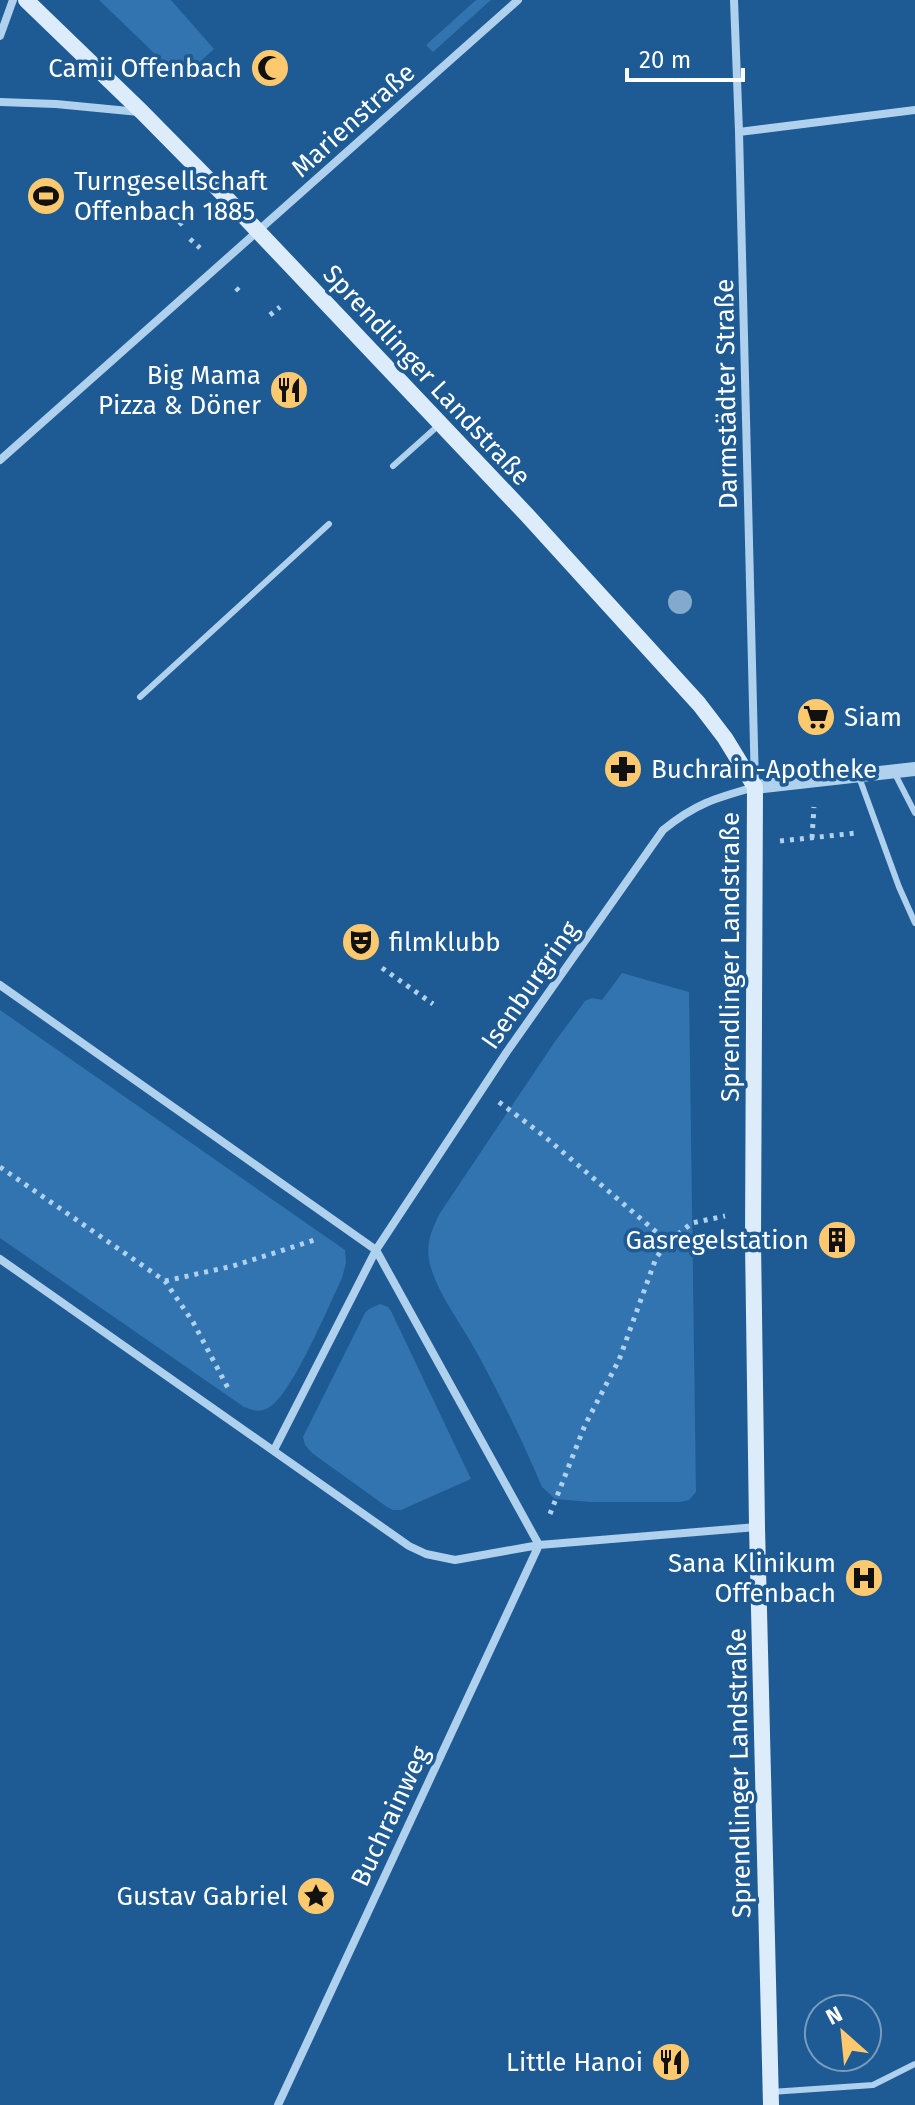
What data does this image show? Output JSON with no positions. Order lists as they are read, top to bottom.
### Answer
{
  "streets": {
    "main road": ["Sprendlinger Landstraße"],
    "street": [
      "Marienstraße",
      "Darmstädter Straße",
      "Isenburgring",
      "Buchrainweg"
    ]
  },
  "crossings": [
    ["Marienstraße", "Sprendlinger Landstraße"],
    ["Sprendlinger Landstraße", "Darmstädter Straße"],
    ["Sprendlinger Landstraße", "Isenburgring"],
    ["Darmstädter Straße", "Isenburgring"]
  ],
  "places": {
    "mosque": ["Camii Offenbach"],
    "sports": ["Turngesellschaft Offenbach 1885"],
    "restaurant": ["Big Mama Pizza & Döner", "Little Hanoi"],
    "supermarket": ["Siam"],
    "pharmacy": ["Buchrain-Apotheke"],
    "theatre": ["filmklubb"],
    "building": ["Gasregelstation"],
    "hospital": ["Sana Klinikum Offenbach"],
    "place": ["Gustav Gabriel"]
  },
  "scale_bar": "20 m",
  "north": "top left"
}
